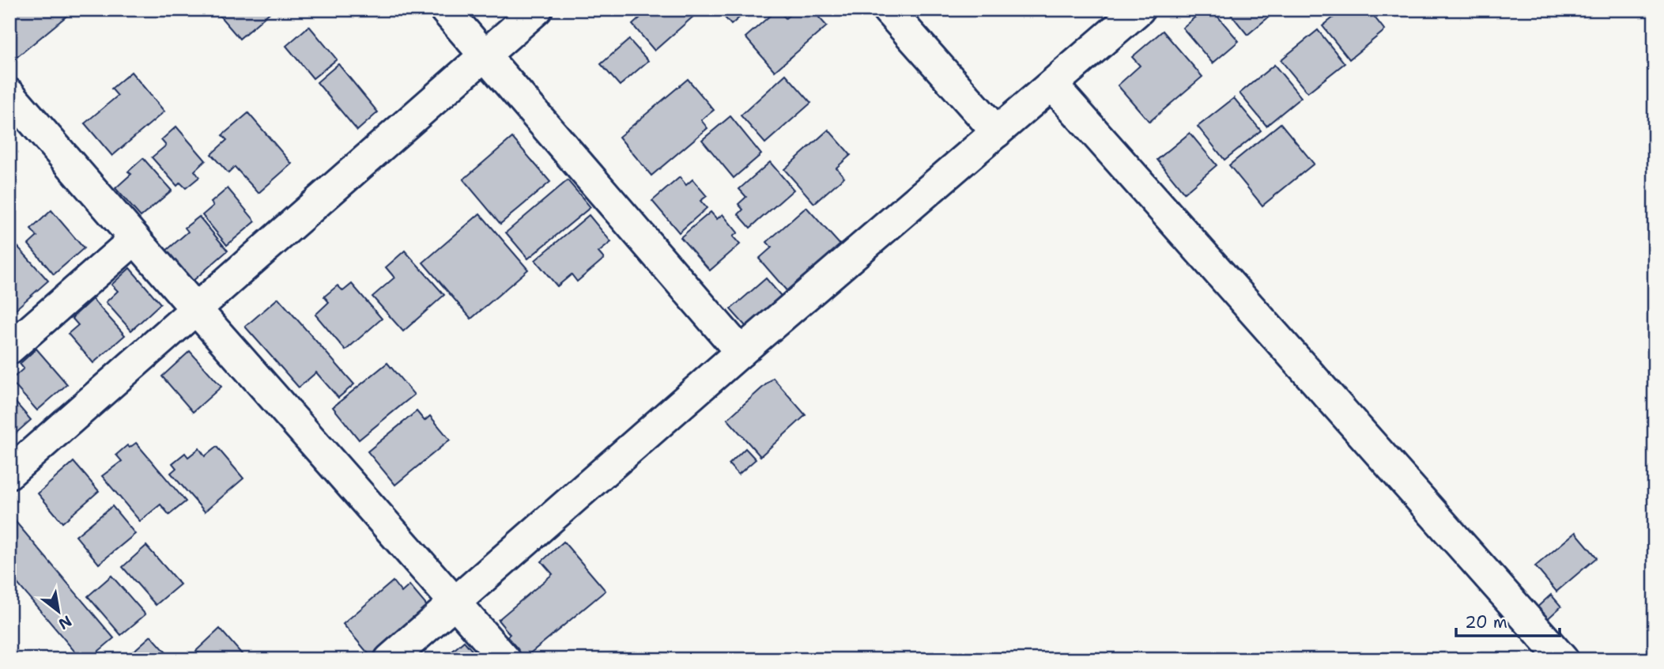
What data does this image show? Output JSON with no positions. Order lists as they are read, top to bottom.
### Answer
{
  "scale_bar": "20 m",
  "north": "bottom right"
}
